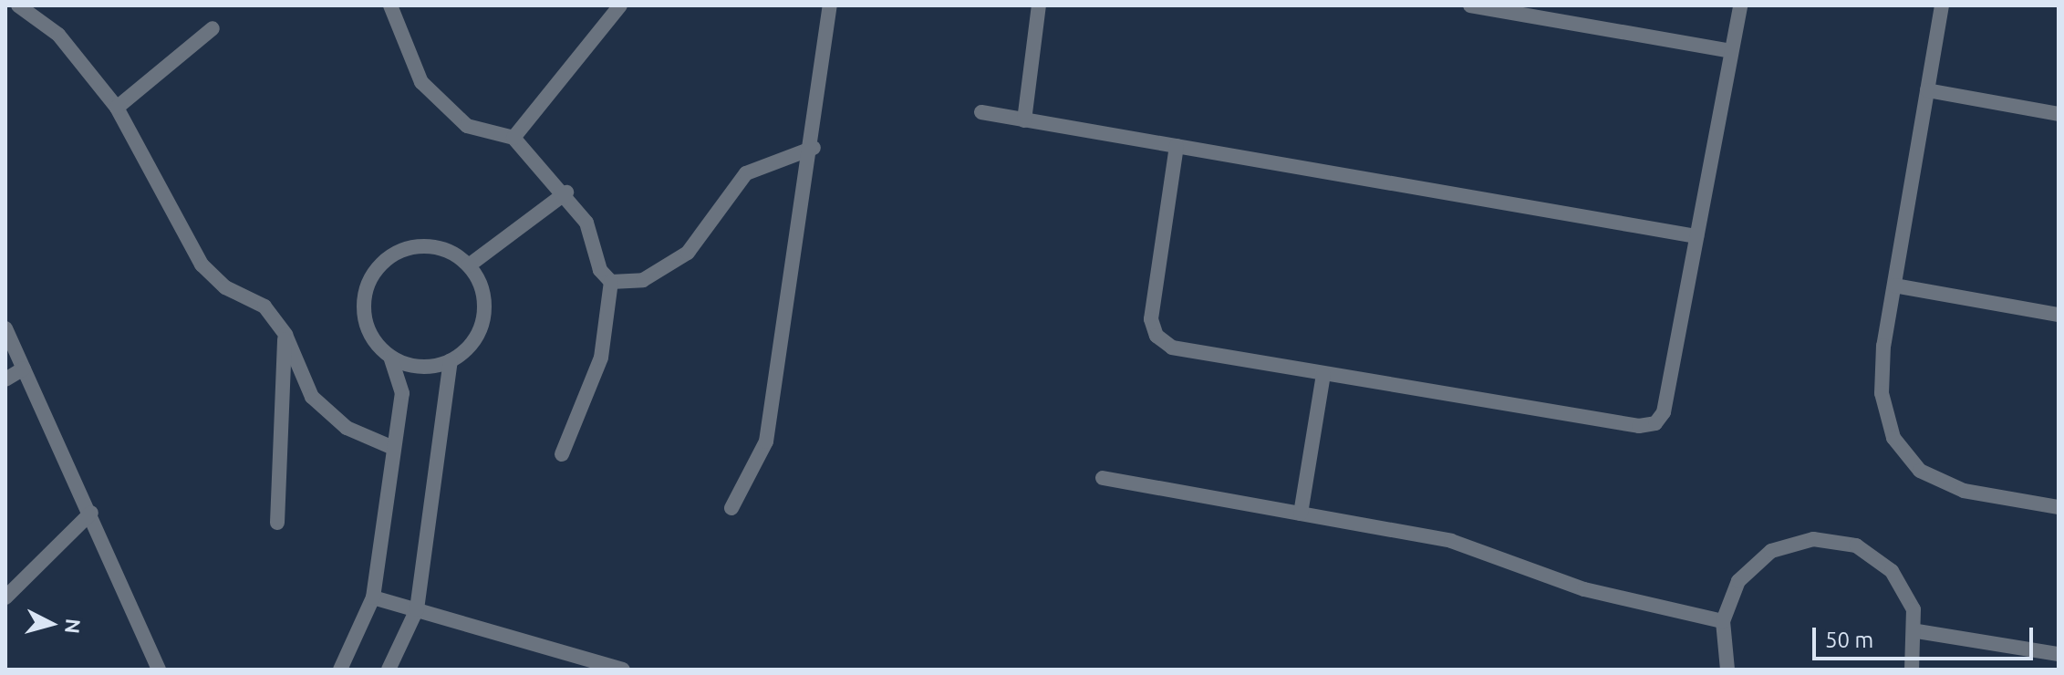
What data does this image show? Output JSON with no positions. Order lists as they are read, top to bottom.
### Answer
{
  "scale_bar": "50 m",
  "north": "right"
}
